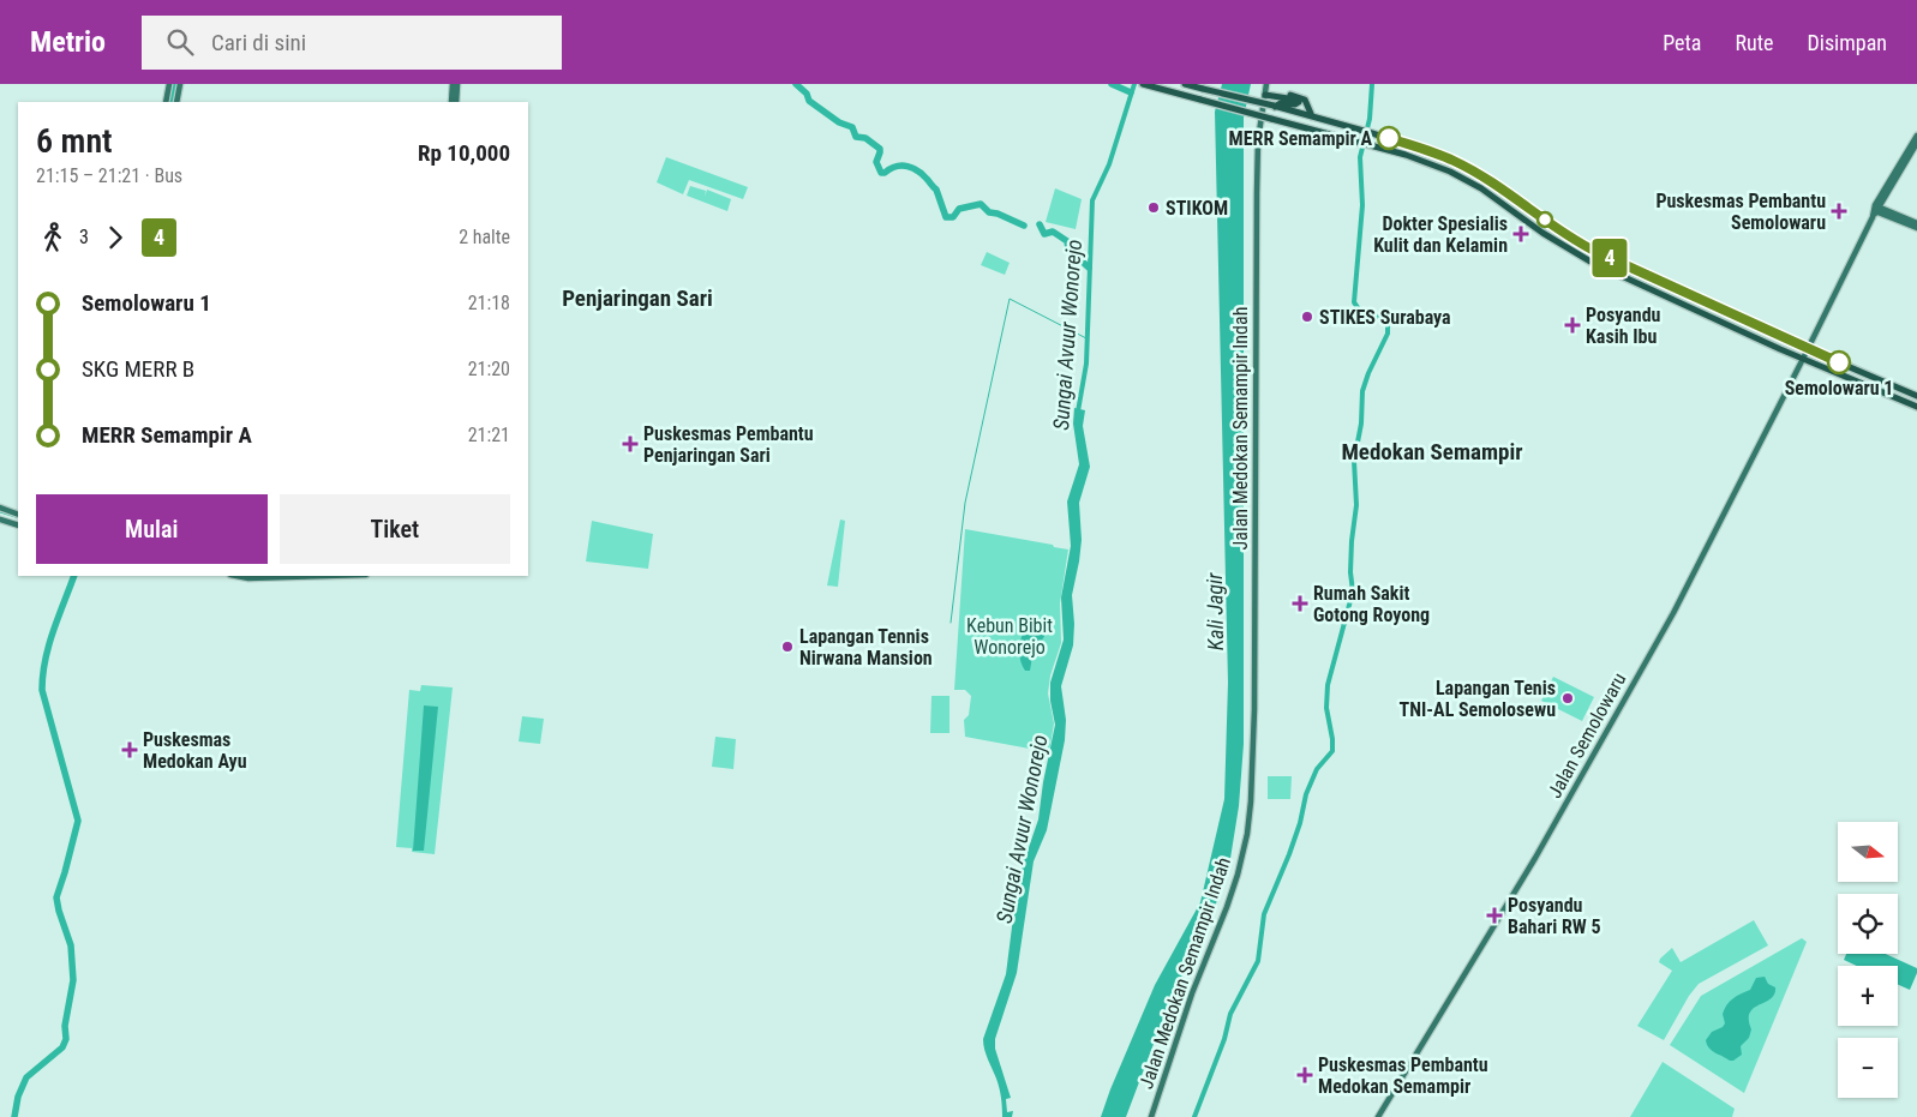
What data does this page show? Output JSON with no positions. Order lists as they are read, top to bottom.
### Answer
{
  "streets": {
    "street": ["Jalan Medokan Semampir Indah", "Jalan Semolowaru"]
  },
  "districts": ["Penjaringan Sari", "Medokan Semampir"],
  "water": ["Sungai Avuur Wonorejo", "Kali Jagir"],
  "parks": ["Kebun Bibit Wonorejo"],
  "places": {
    "other": [
      "MERR Semampir A",
      "STIKOM",
      "STIKES Surabaya",
      "Semolowaru 1",
      "Lapangan Tennis Nirwana Mansion",
      "Lapangan Tenis TNI-AL Semolosewu"
    ],
    "health": [
      "Puskesmas Pembantu Semolowaru",
      "Dokter Spesialis Kulit dan Kelamin",
      "Posyandu Kasih Ibu",
      "Puskesmas Pembantu Penjaringan Sari",
      "Rumah Sakit Gotong Royong",
      "Puskesmas Medokan Ayu",
      "Posyandu Bahari RW 5",
      "Puskesmas Pembantu Medokan Semampir"
    ]
  },
  "lines": ["bus line 4"],
  "north": "right",
  "page": {
    "header": "Metrio",
    "search": "Cari di sini",
    "nav": ["Peta", "Rute", "Disimpan"],
    "on_map": "4",
    "heading": ["6 mnt", "21:15 – 21:21 · Bus", "Rp 10,000"],
    "legs": ["3", "4", "2 halte"],
    "list": [
      {
        "name": "Semolowaru 1",
        "value": "21:18"
      },
      {
        "name": "SKG MERR B",
        "value": "21:20"
      },
      {
        "name": "MERR Semampir A",
        "value": "21:21"
      }
    ],
    "buttons": ["Mulai", "Tiket"],
    "map_buttons": ["+", "−"]
  }
}
